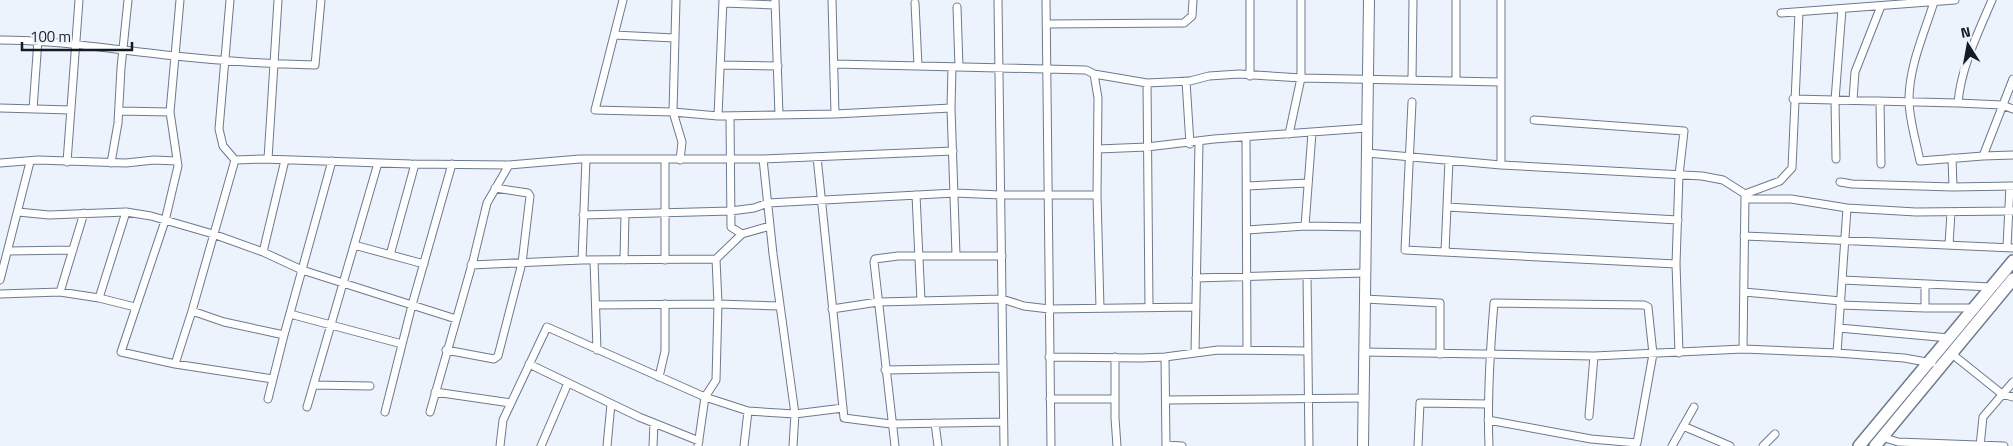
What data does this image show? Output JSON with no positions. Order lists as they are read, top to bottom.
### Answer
{
  "scale_bar": "100 m",
  "north": "top"
}
